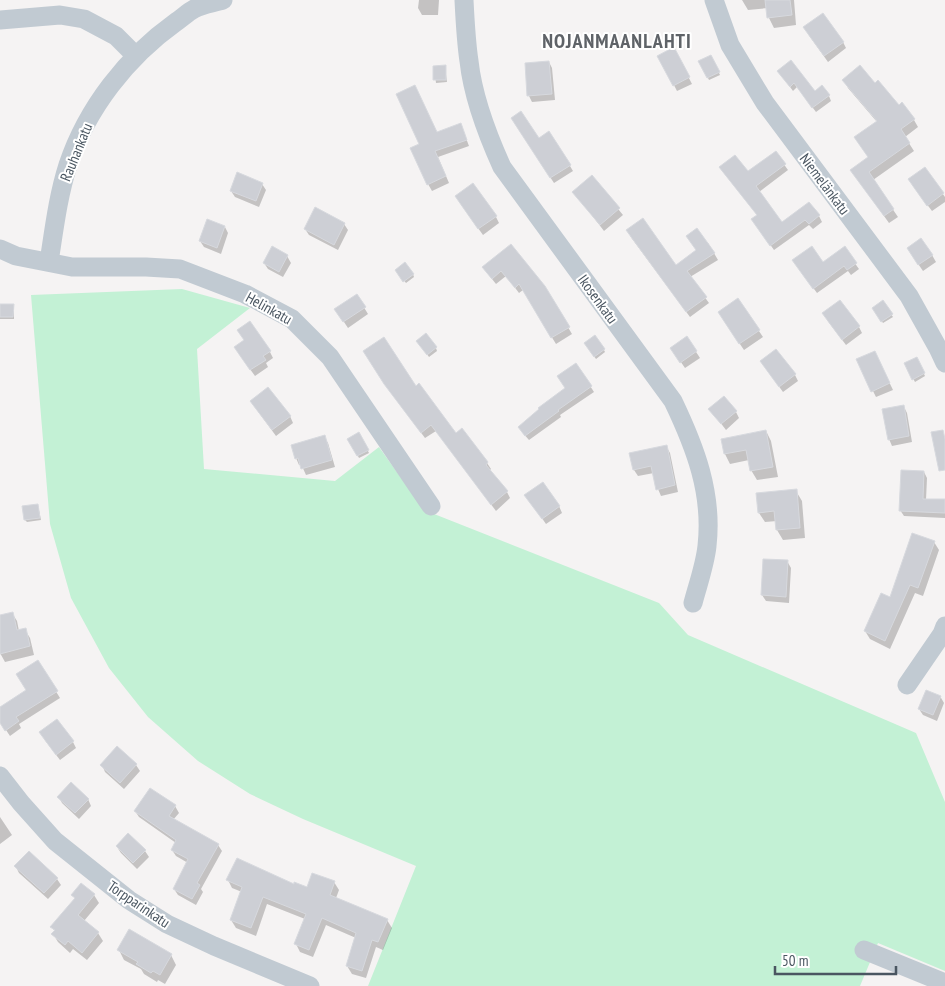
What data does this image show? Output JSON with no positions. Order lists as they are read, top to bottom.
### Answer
{
  "streets": {
    "street": [
      "Rauhankatu",
      "Niemelänkatu",
      "Ikosenkatu",
      "Helinkatu",
      "Torpparinkatu"
    ]
  },
  "crossings": [
    ["Rauhankatu", "Helinkatu"]
  ],
  "districts": ["NOJANMAANLAHTI"],
  "scale_bar": "50 m"
}
